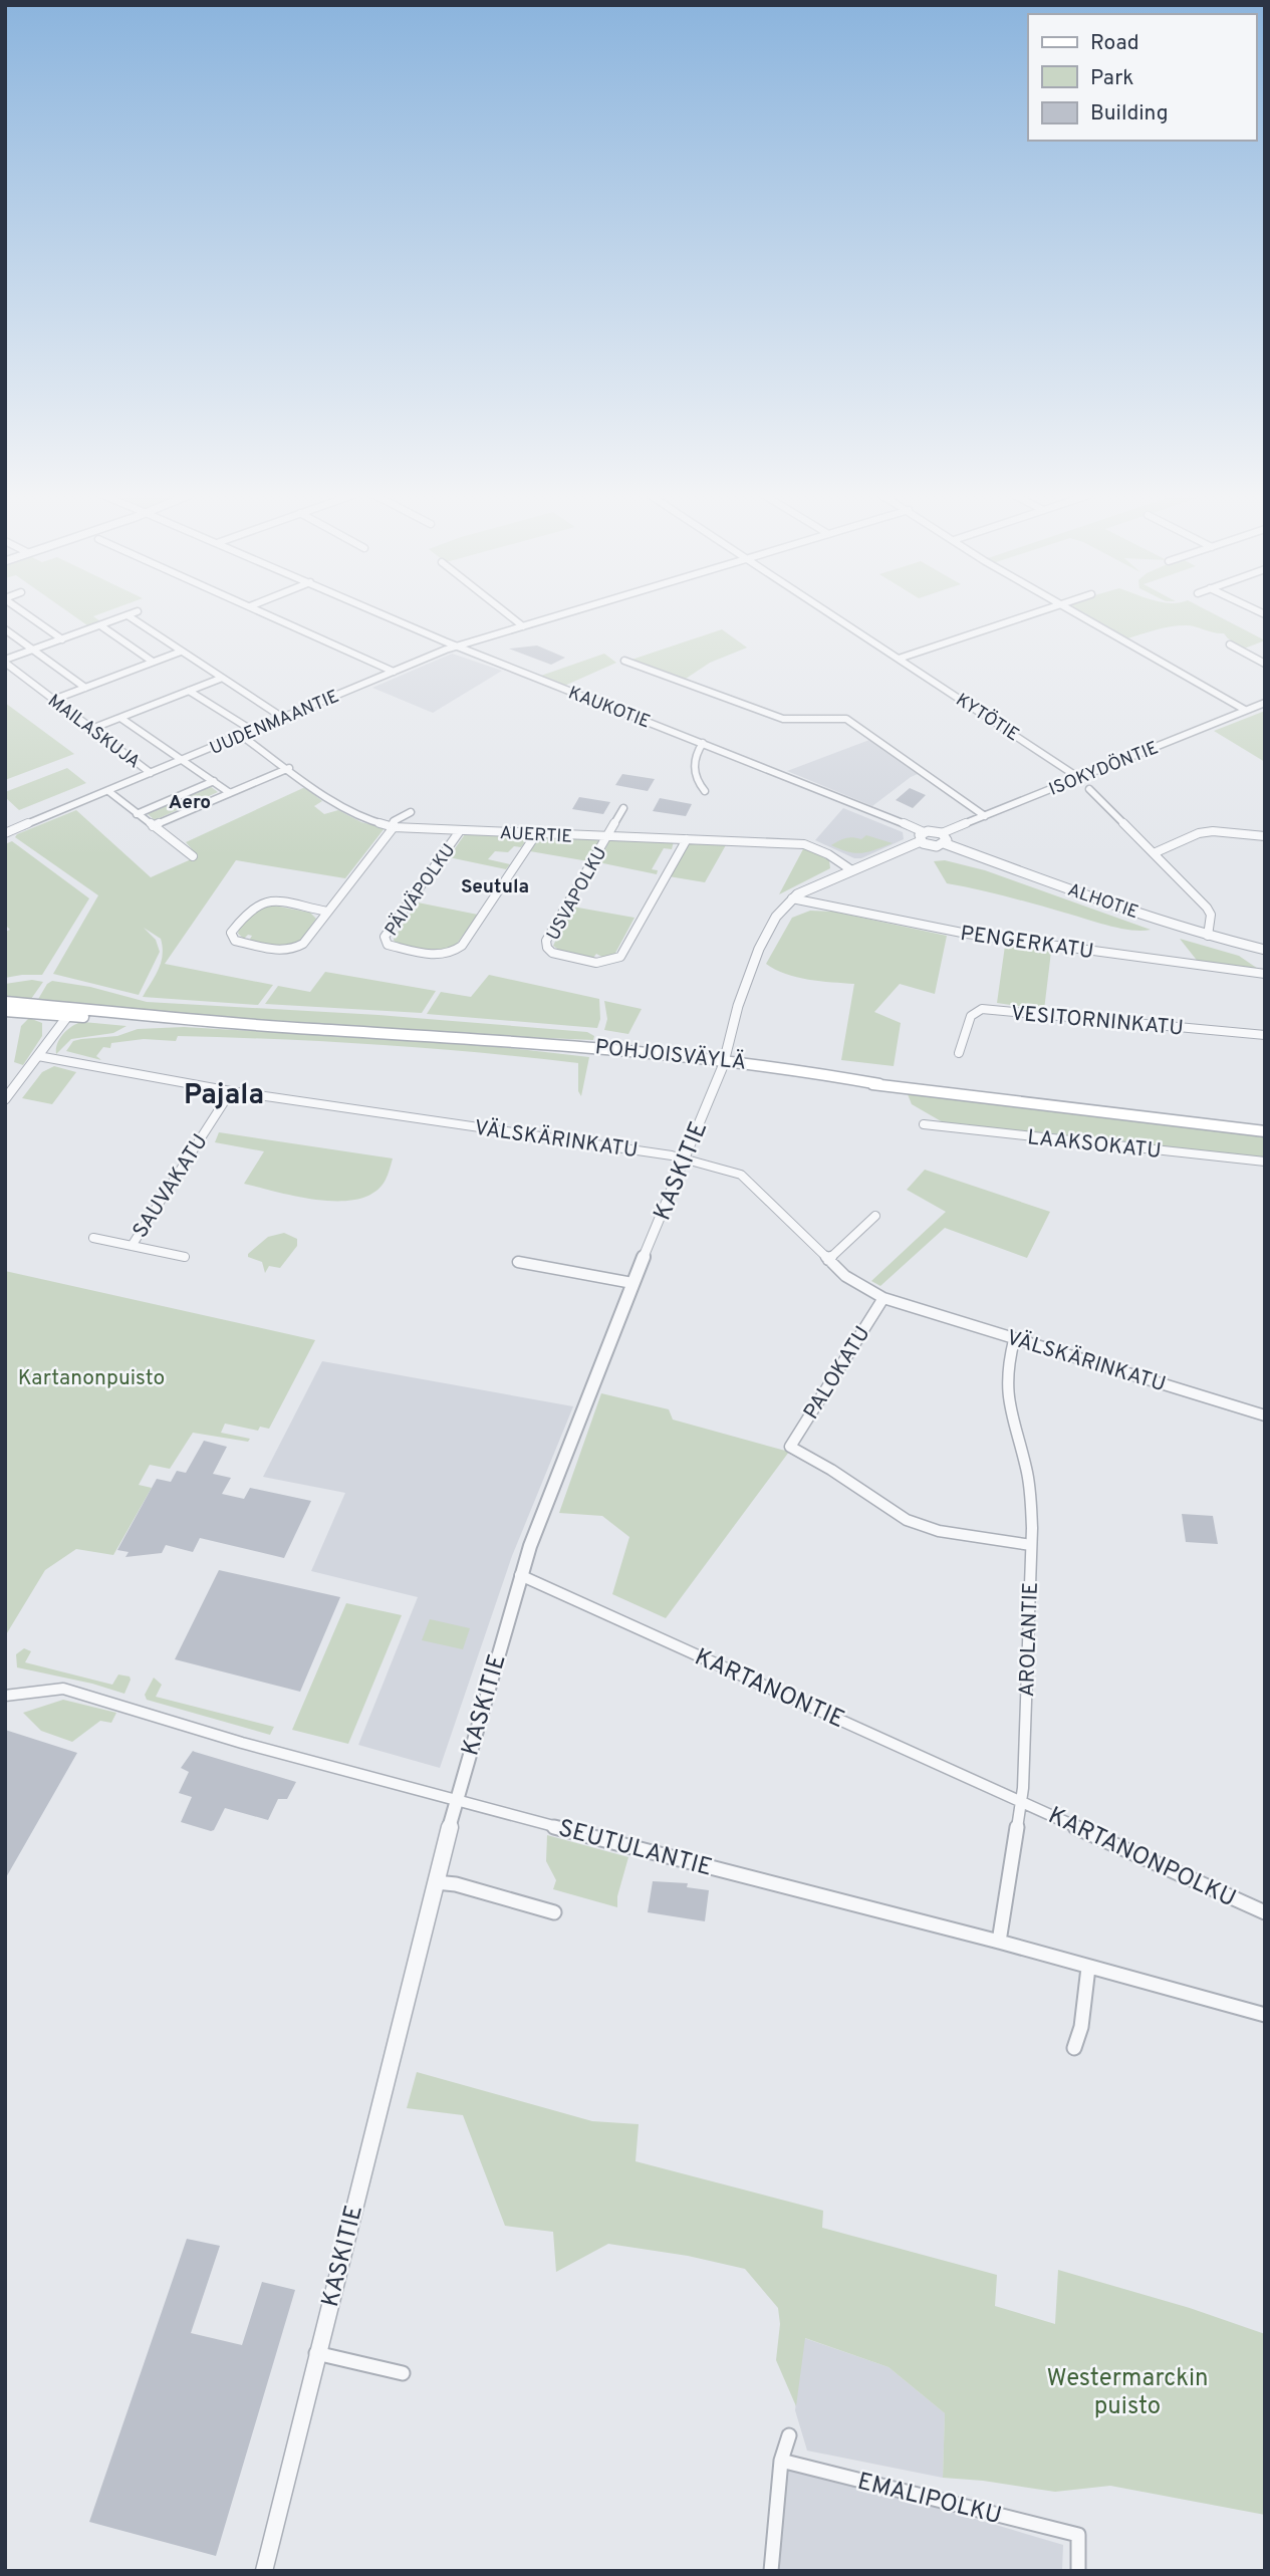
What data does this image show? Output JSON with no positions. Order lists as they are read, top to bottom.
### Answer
{
  "streets": {
    "main road": ["POHJOISVÄYLÄ"],
    "street": [
      "KAUKOTIE",
      "KYTÖTIE",
      "UUDENMAANTIE",
      "MAILASKUJA",
      "ISOKYDÖNTIE",
      "AUERTIE",
      "PÄIVÄPOLKU",
      "USVAPOLKU",
      "ALHOTIE",
      "PENGERKATU",
      "VESITORNINKATU",
      "VÄLSKÄRINKATU",
      "LAAKSOKATU",
      "KASKITIE",
      "SAUVAKATU",
      "PALOKATU",
      "AROLANTIE",
      "KARTANONTIE",
      "SEUTULANTIE",
      "KARTANONPOLKU",
      "EMALIPOLKU"
    ]
  },
  "crossings": [
    ["KAUKOTIE", "UUDENMAANTIE"],
    ["KAUKOTIE", "ALHOTIE"],
    ["KYTÖTIE", "ISOKYDÖNTIE"],
    ["UUDENMAANTIE", "MAILASKUJA"],
    ["UUDENMAANTIE", "AUERTIE"],
    ["AUERTIE", "PÄIVÄPOLKU"],
    ["AUERTIE", "USVAPOLKU"],
    ["AUERTIE", "KASKITIE"],
    ["PENGERKATU", "KASKITIE"],
    ["POHJOISVÄYLÄ", "KASKITIE"],
    ["VÄLSKÄRINKATU", "KASKITIE"],
    ["VÄLSKÄRINKATU", "SAUVAKATU"],
    ["VÄLSKÄRINKATU", "PALOKATU"],
    ["VÄLSKÄRINKATU", "AROLANTIE"],
    ["KASKITIE", "KARTANONTIE"],
    ["KASKITIE", "SEUTULANTIE"],
    ["PALOKATU", "AROLANTIE"],
    ["AROLANTIE", "KARTANONTIE"],
    ["AROLANTIE", "SEUTULANTIE"],
    ["AROLANTIE", "KARTANONPOLKU"],
    ["KARTANONTIE", "KARTANONPOLKU"]
  ],
  "districts": ["Aero", "Seutula", "Pajala"],
  "parks": ["Kartanonpuisto", "Westermarckin puisto"],
  "legend": ["Road", "Park", "Building"]
}
